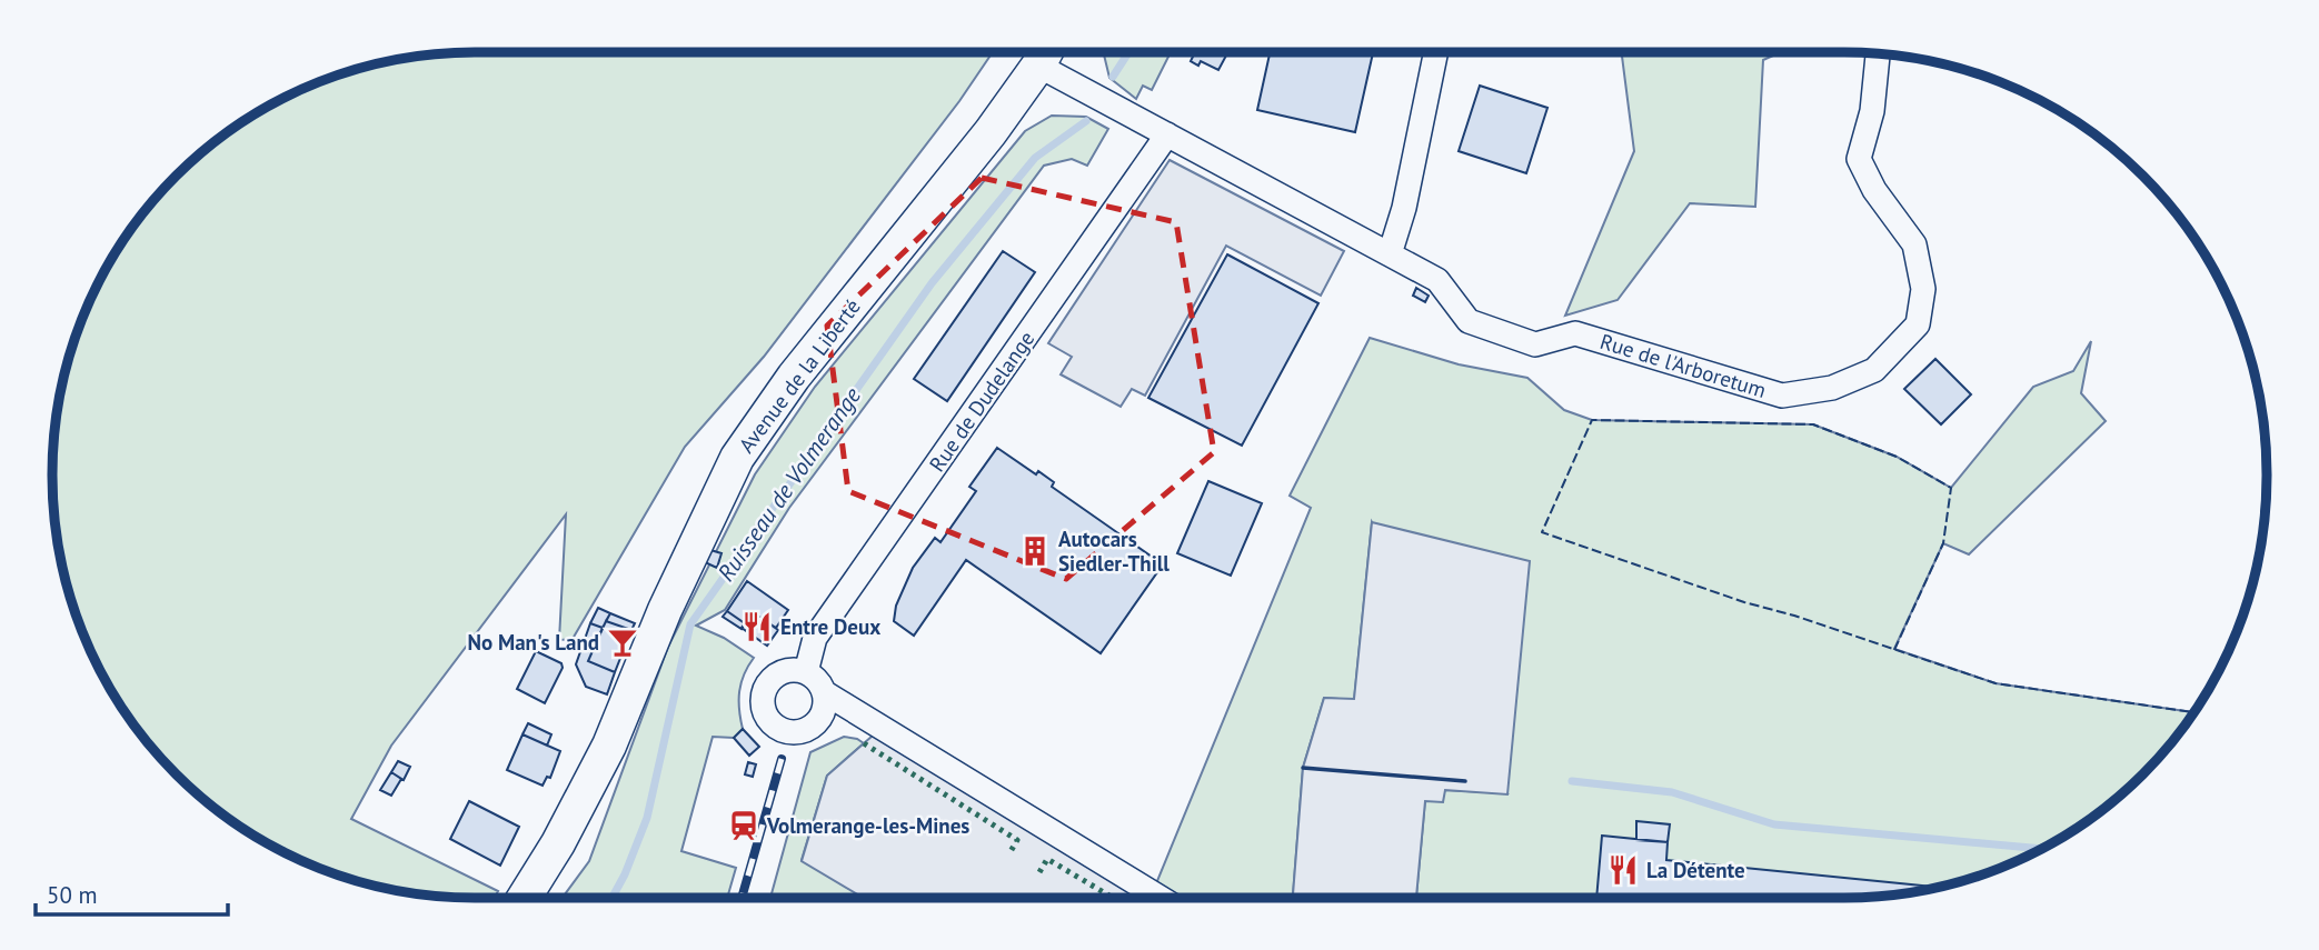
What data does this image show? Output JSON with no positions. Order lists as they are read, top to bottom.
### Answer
{
  "streets": {
    "main road": ["Avenue de la Liberté"],
    "street": ["Rue de l'Arboretum", "Rue de Dudelange"]
  },
  "water": ["Ruisseau de Volmerange"],
  "places": {
    "building": ["Autocars Siedler-Thill"],
    "restaurant": ["Entre Deux", "La Détente"],
    "bar": ["No Man's Land"],
    "station": ["Volmerange-les-Mines"]
  },
  "scale_bar": "50 m"
}
